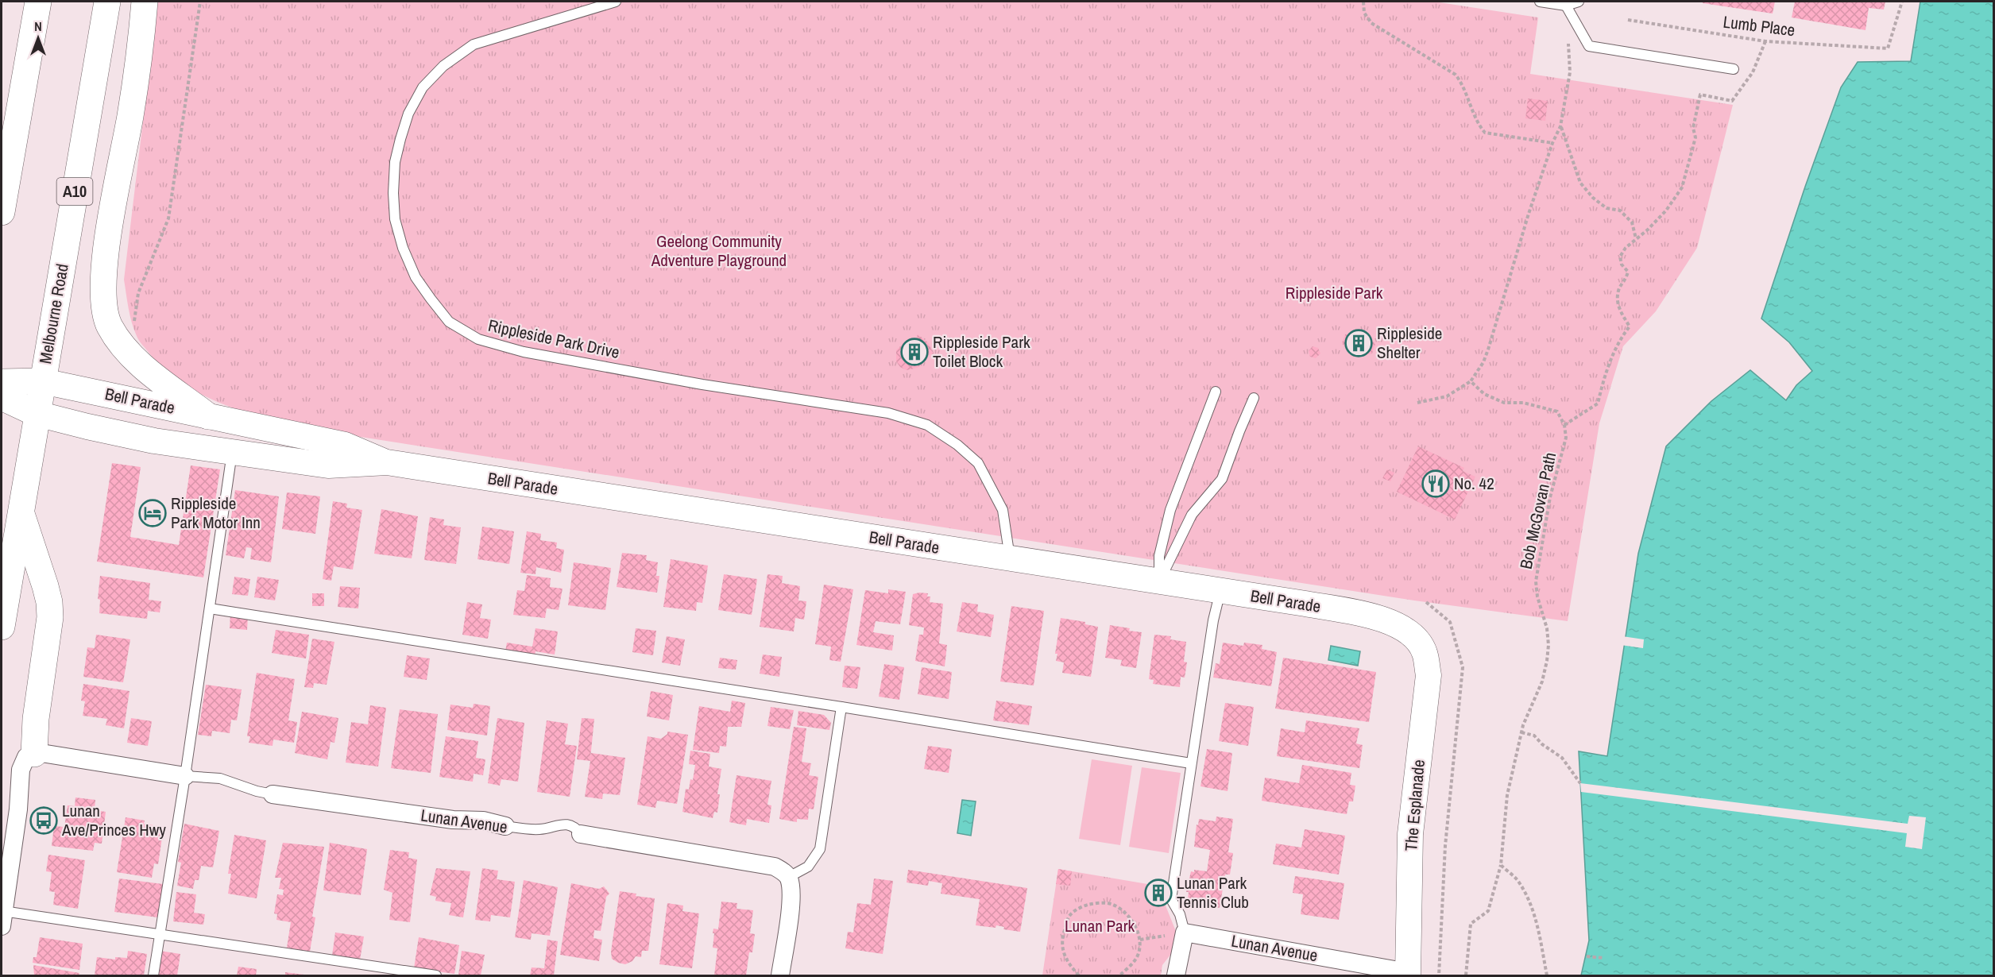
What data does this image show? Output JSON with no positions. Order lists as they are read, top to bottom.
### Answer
{
  "streets": {
    "highway": ["A10", "Melbourne Road", "Bell Parade"],
    "street": ["The Esplanade", "Lunan Avenue"],
    "lane": ["Rippleside Park Drive"],
    "path": ["Lumb Place", "Bob McGovan Path"]
  },
  "crossings": [
    ["Melbourne Road", "Bell Parade"],
    ["Rippleside Park Drive", "Bell Parade"],
    ["Bell Parade", "The Esplanade"],
    ["The Esplanade", "Lunan Avenue"]
  ],
  "parks": ["Geelong Community Adventure Playground", "Rippleside Park", "Lunan Park"],
  "places": {
    "building": ["Rippleside Shelter", "Rippleside Park Toilet Block", "Lunan Park Tennis Club"],
    "restaurant": ["No. 42"],
    "hotel": ["Rippleside Park Motor Inn"],
    "bus stop": ["Lunan Ave/Princes Hwy"]
  },
  "north": "top"
}
